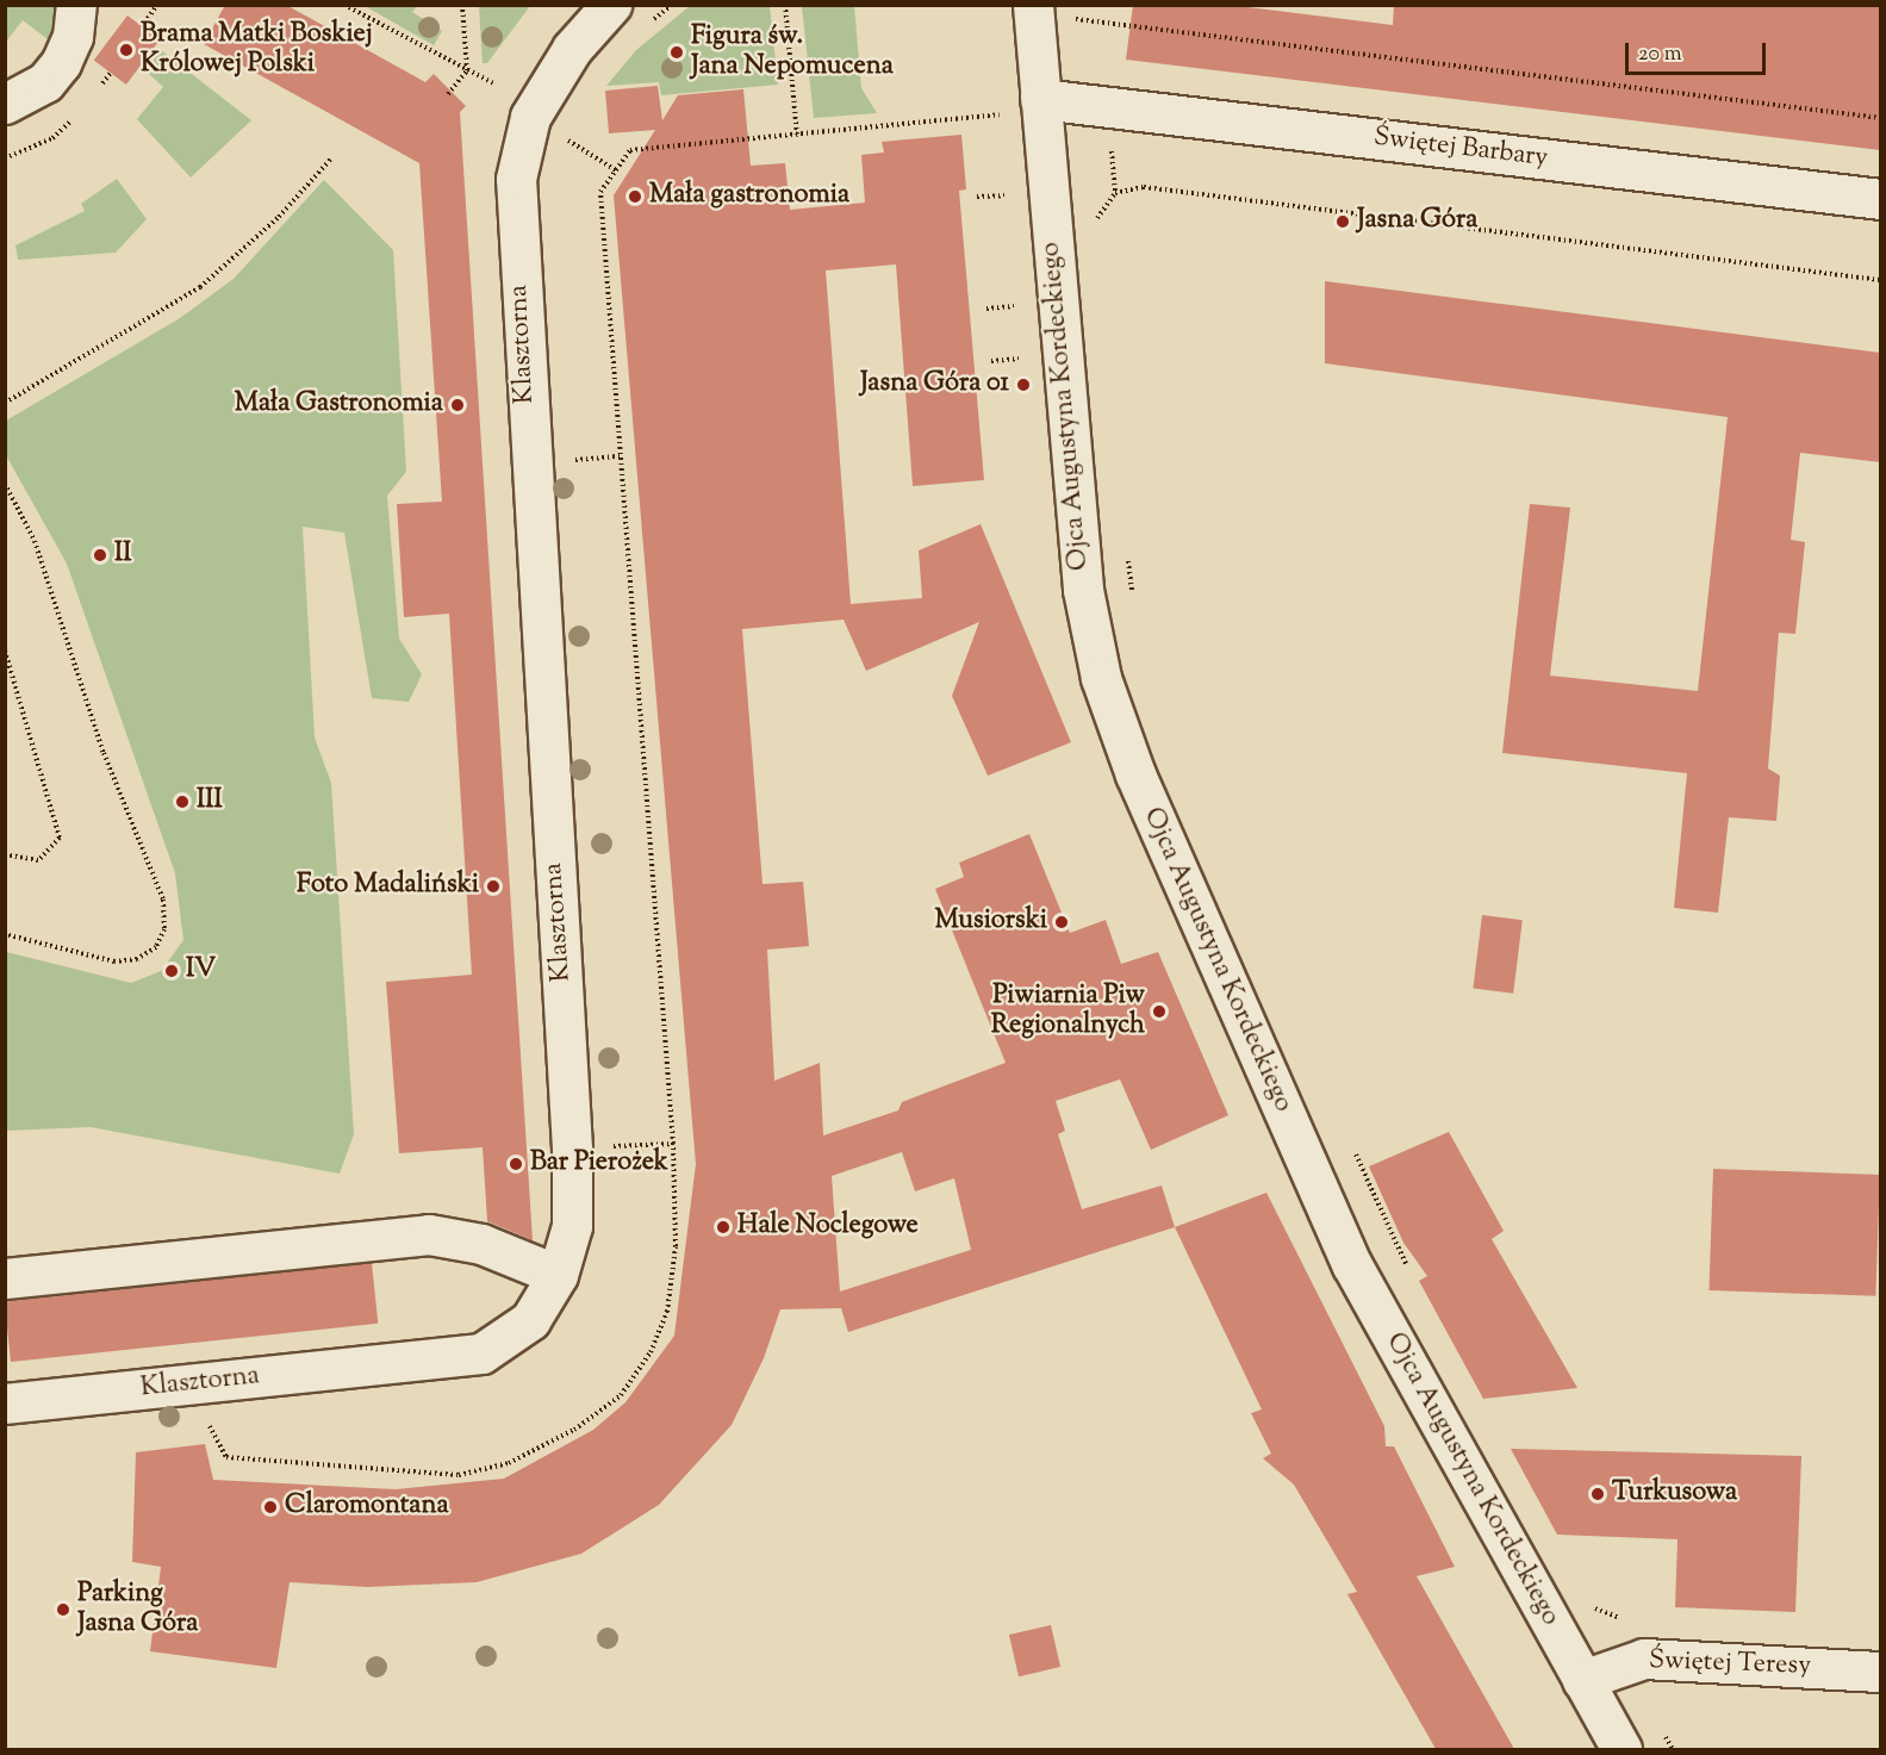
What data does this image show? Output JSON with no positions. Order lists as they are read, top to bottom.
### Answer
{
  "streets": {
    "street": [
      "Świętej Barbary",
      "Klasztorna",
      "Ojca Augustyna Kordeckiego",
      "Świętej Teresy"
    ]
  },
  "crossings": [
    ["Świętej Barbary", "Ojca Augustyna Kordeckiego"],
    ["Ojca Augustyna Kordeckiego", "Świętej Teresy"]
  ],
  "places": [
    "Brama Matki Boskiej Królowej Polski",
    "Figura św. Jana Nepomucena",
    "Mała gastronomia",
    "Jasna Góra",
    "Jasna Góra 01",
    "Mała Gastronomia",
    "II",
    "III",
    "Foto Madaliński",
    "Musiorski",
    "IV",
    "Piwiarnia Piw Regionalnych",
    "Bar Pierożek",
    "Hale Noclegowe",
    "Turkusowa",
    "Claromontana",
    "Parking Jasna Góra"
  ],
  "scale_bar": "20 m"
}
